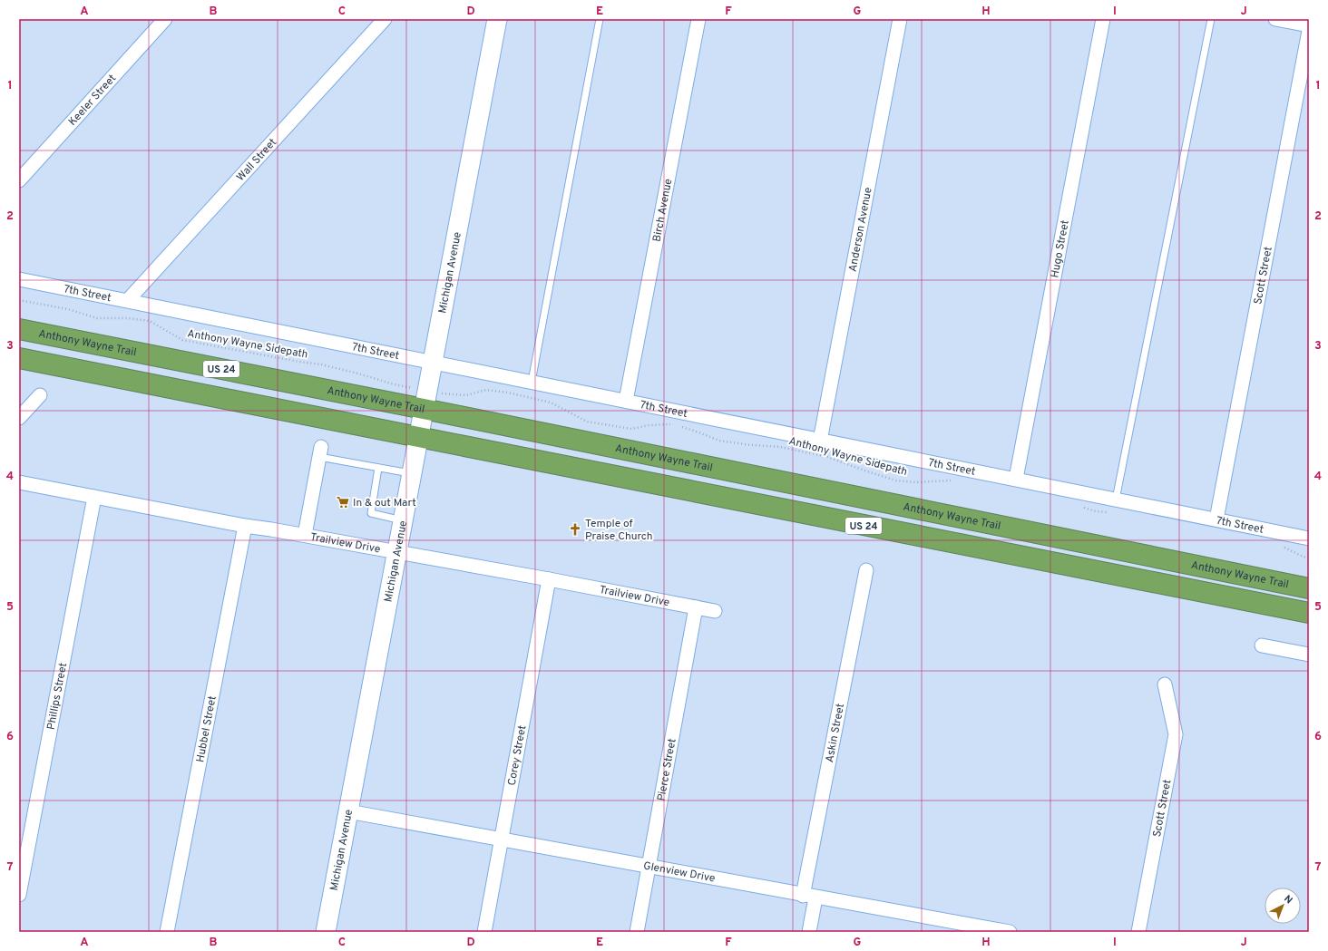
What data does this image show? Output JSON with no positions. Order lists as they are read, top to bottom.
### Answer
{
  "streets": {
    "highway": ["Anthony Wayne Trail", "US 24"],
    "street": [
      "Keeler Street",
      "Wall Street",
      "Birch Avenue",
      "Anderson Avenue",
      "Hugo Street",
      "Michigan Avenue",
      "Scott Street",
      "7th Street",
      "Trailview Drive",
      "Phillips Street",
      "Hubbel Street",
      "Askin Street",
      "Corey Street",
      "Pierce Street",
      "Glenview Drive"
    ],
    "path": ["Anthony Wayne Sidepath"]
  },
  "crossings": [
    ["Wall Street", "7th Street"],
    ["Birch Avenue", "7th Street"],
    ["Anderson Avenue", "7th Street"],
    ["Hugo Street", "7th Street"],
    ["Michigan Avenue", "7th Street"],
    ["Michigan Avenue", "Anthony Wayne Trail"],
    ["Michigan Avenue", "US 24"],
    ["Michigan Avenue", "Trailview Drive"],
    ["Michigan Avenue", "Glenview Drive"],
    ["Scott Street", "7th Street"],
    ["Trailview Drive", "Phillips Street"],
    ["Trailview Drive", "Hubbel Street"],
    ["Trailview Drive", "Corey Street"],
    ["Trailview Drive", "Pierce Street"],
    ["Askin Street", "Glenview Drive"],
    ["Corey Street", "Glenview Drive"],
    ["Pierce Street", "Glenview Drive"]
  ],
  "places": {
    "supermarket": ["In & out Mart"],
    "church": ["Temple of Praise Church"]
  },
  "north": "top right",
  "grid": {
    "columns": [
      "A",
      "B",
      "C",
      "D",
      "E",
      "F",
      "G",
      "H",
      "I",
      "J"
    ],
    "rows": [
      "1",
      "2",
      "3",
      "4",
      "5",
      "6",
      "7"
    ]
  }
}
